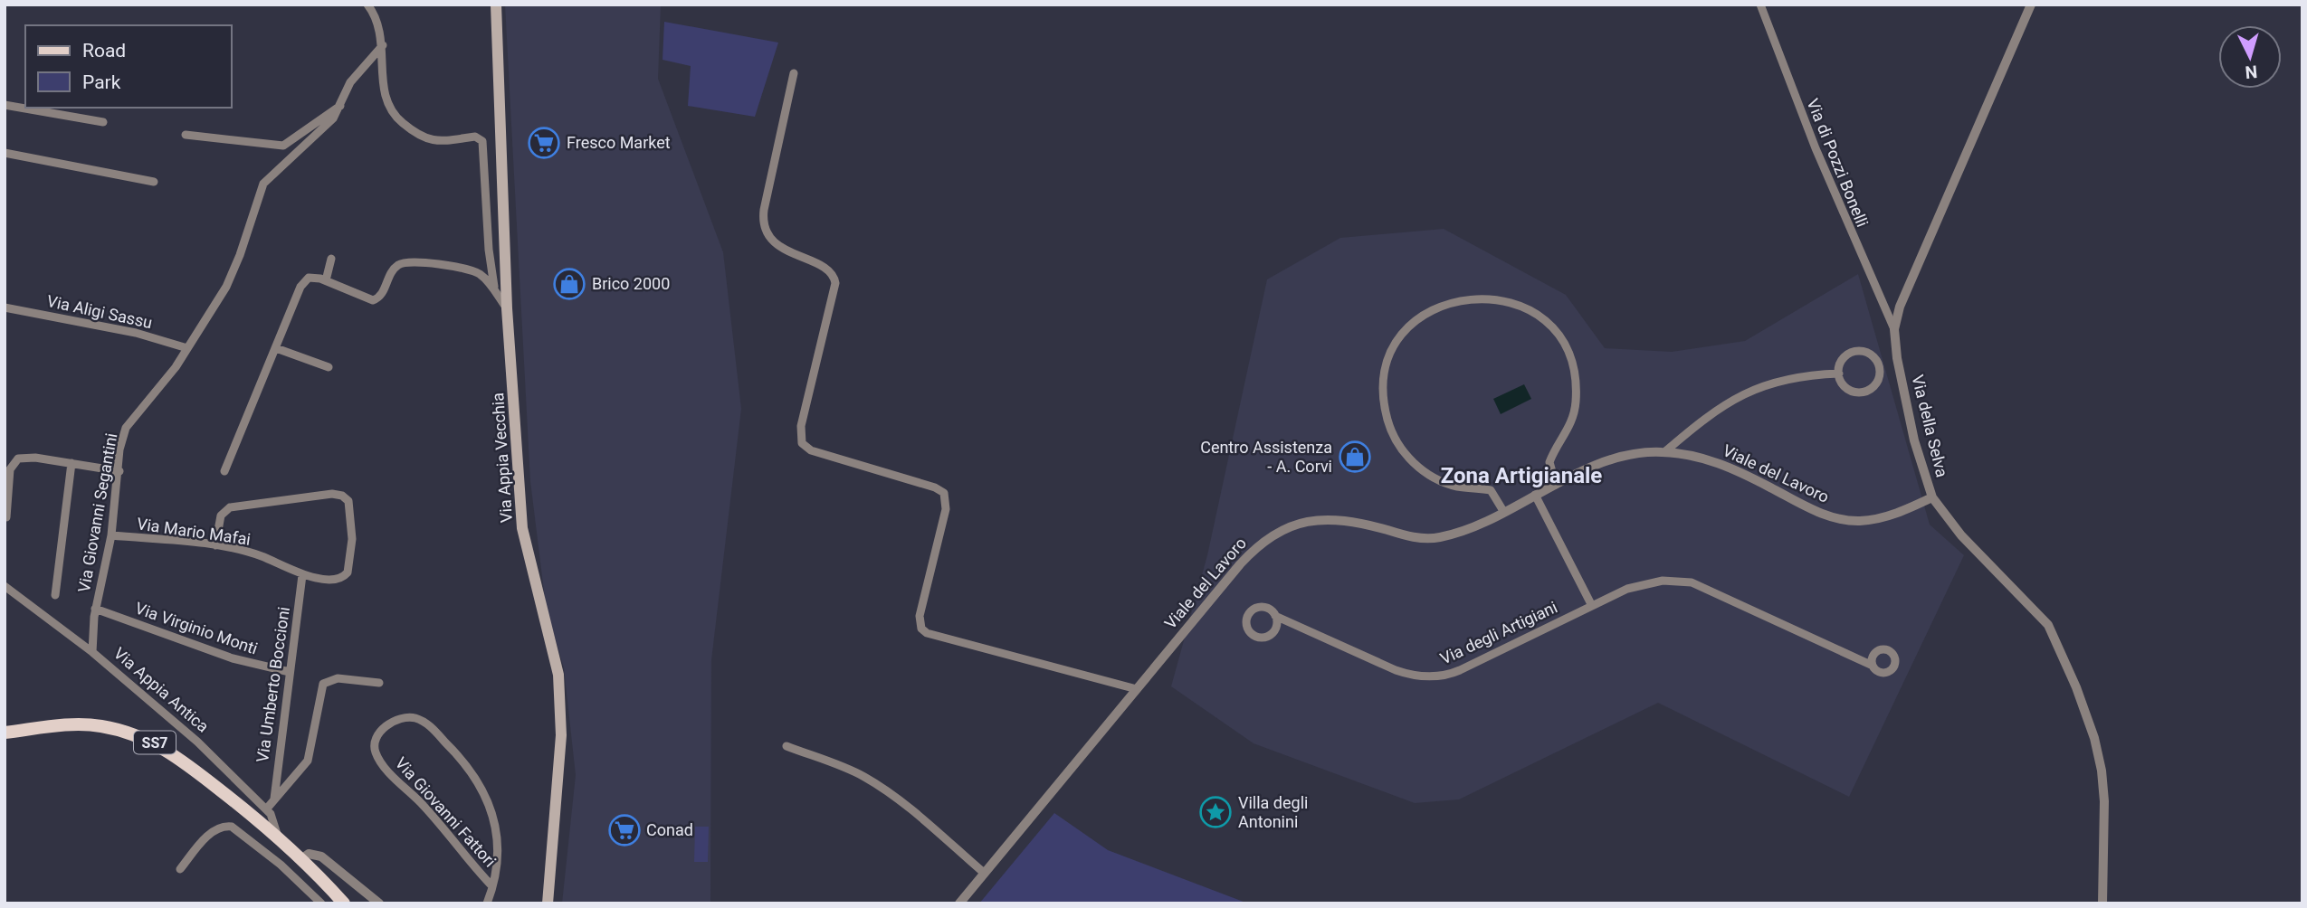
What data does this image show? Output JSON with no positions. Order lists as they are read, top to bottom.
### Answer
{
  "streets": {
    "main road": ["Via Appia Vecchia", "SS7"],
    "street": [
      "Via di Pozzi Bonelli",
      "Via Aligi Sassu",
      "Via della Selva",
      "Viale del Lavoro",
      "Via Giovanni Segantini",
      "Via Mario Mafai",
      "Via Virginio Monti",
      "Via degli Artigiani",
      "Via Umberto Boccioni",
      "Via Appia Antica",
      "Via Giovanni Fattori"
    ]
  },
  "crossings": [
    ["Via di Pozzi Bonelli", "Via della Selva"],
    ["Via Aligi Sassu", "Via Giovanni Segantini"],
    ["Via della Selva", "Viale del Lavoro"],
    ["Via Giovanni Segantini", "Via Mario Mafai"],
    ["Via Giovanni Segantini", "Via Virginio Monti"],
    ["Via Giovanni Segantini", "Via Appia Antica"],
    ["Via Mario Mafai", "Via Umberto Boccioni"],
    ["Via Virginio Monti", "Via Umberto Boccioni"],
    ["Via Appia Antica", "SS7"]
  ],
  "districts": ["Zona Artigianale"],
  "places": {
    "supermarket": ["Fresco Market", "Conad"],
    "shop": ["Brico 2000", "Centro Assistenza - A. Corvi"],
    "place": ["Villa degli Antonini"]
  },
  "legend": ["Road", "Park"],
  "north": "bottom"
}
